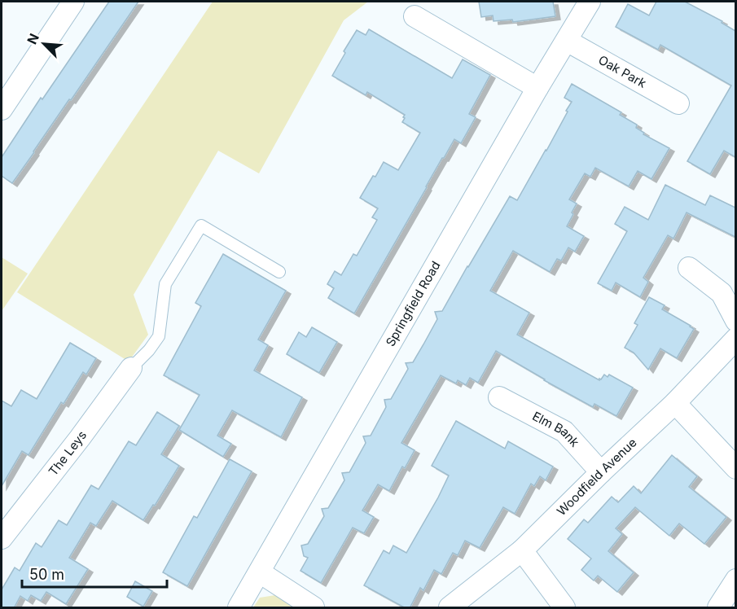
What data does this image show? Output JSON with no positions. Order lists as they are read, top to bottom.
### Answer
{
  "streets": {
    "street": [
      "Oak Park",
      "Springfield Road",
      "Elm Bank",
      "The Leys",
      "Woodfield Avenue"
    ]
  },
  "crossings": [
    ["Oak Park", "Springfield Road"],
    ["Elm Bank", "Woodfield Avenue"]
  ],
  "scale_bar": "50 m",
  "north": "top left"
}
